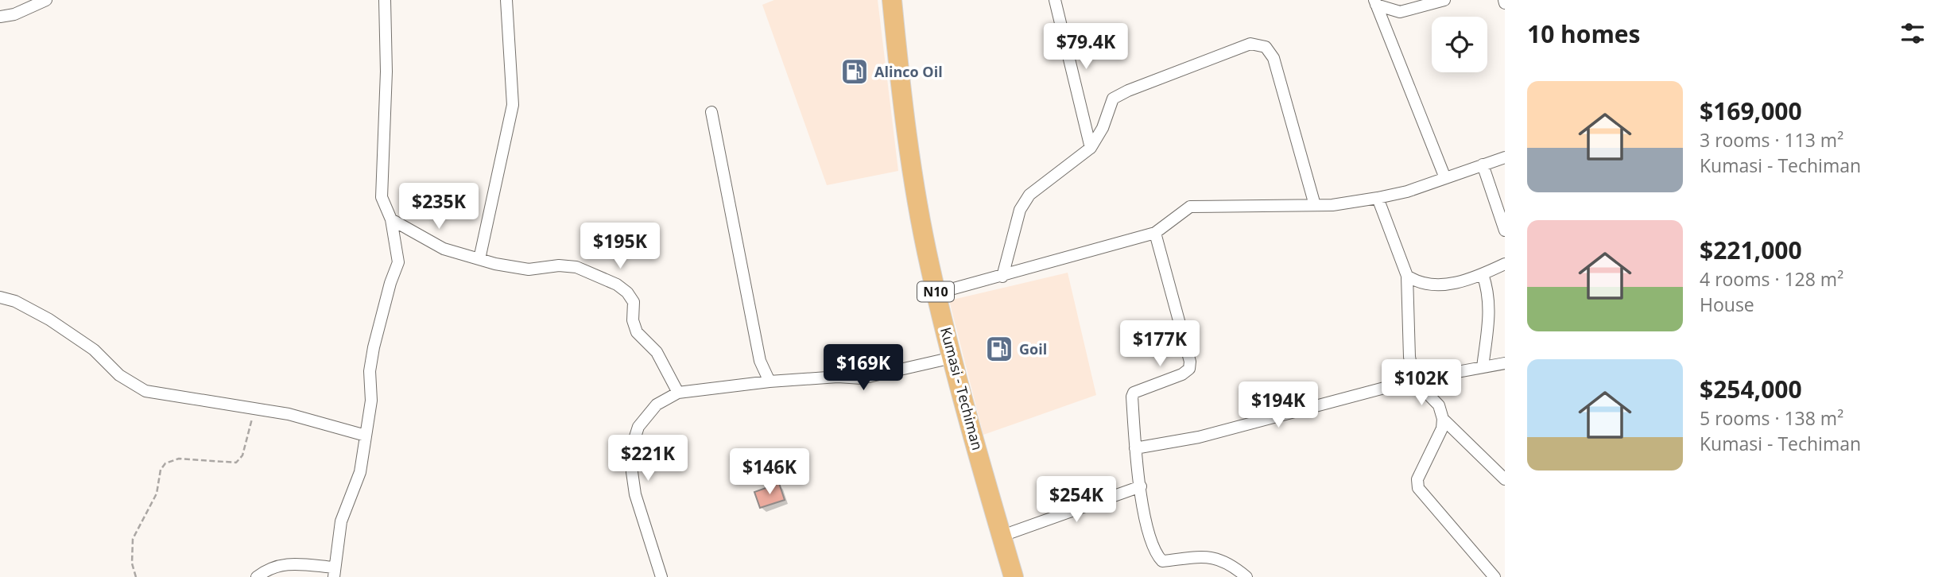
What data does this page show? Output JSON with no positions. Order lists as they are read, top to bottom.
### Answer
{
  "streets": {
    "highway": ["N10", "Kumasi - Techiman"]
  },
  "places": {
    "fuel station": ["Alinco Oil", "Goil"]
  },
  "page": {
    "heading": "10 homes",
    "price": [
      "$79.4K",
      "$235K",
      "$195K",
      "$177K",
      "$169K",
      "$102K",
      "$194K",
      "$221K",
      "$146K",
      "$254K"
    ],
    "list": [
      {
        "name": "$169,000",
        "note": "3 rooms · 113 m² · Kumasi - Techiman"
      },
      {
        "name": "$221,000",
        "note": "4 rooms · 128 m² · House"
      },
      {
        "name": "$254,000",
        "note": "5 rooms · 138 m² · Kumasi - Techiman"
      }
    ]
  }
}
